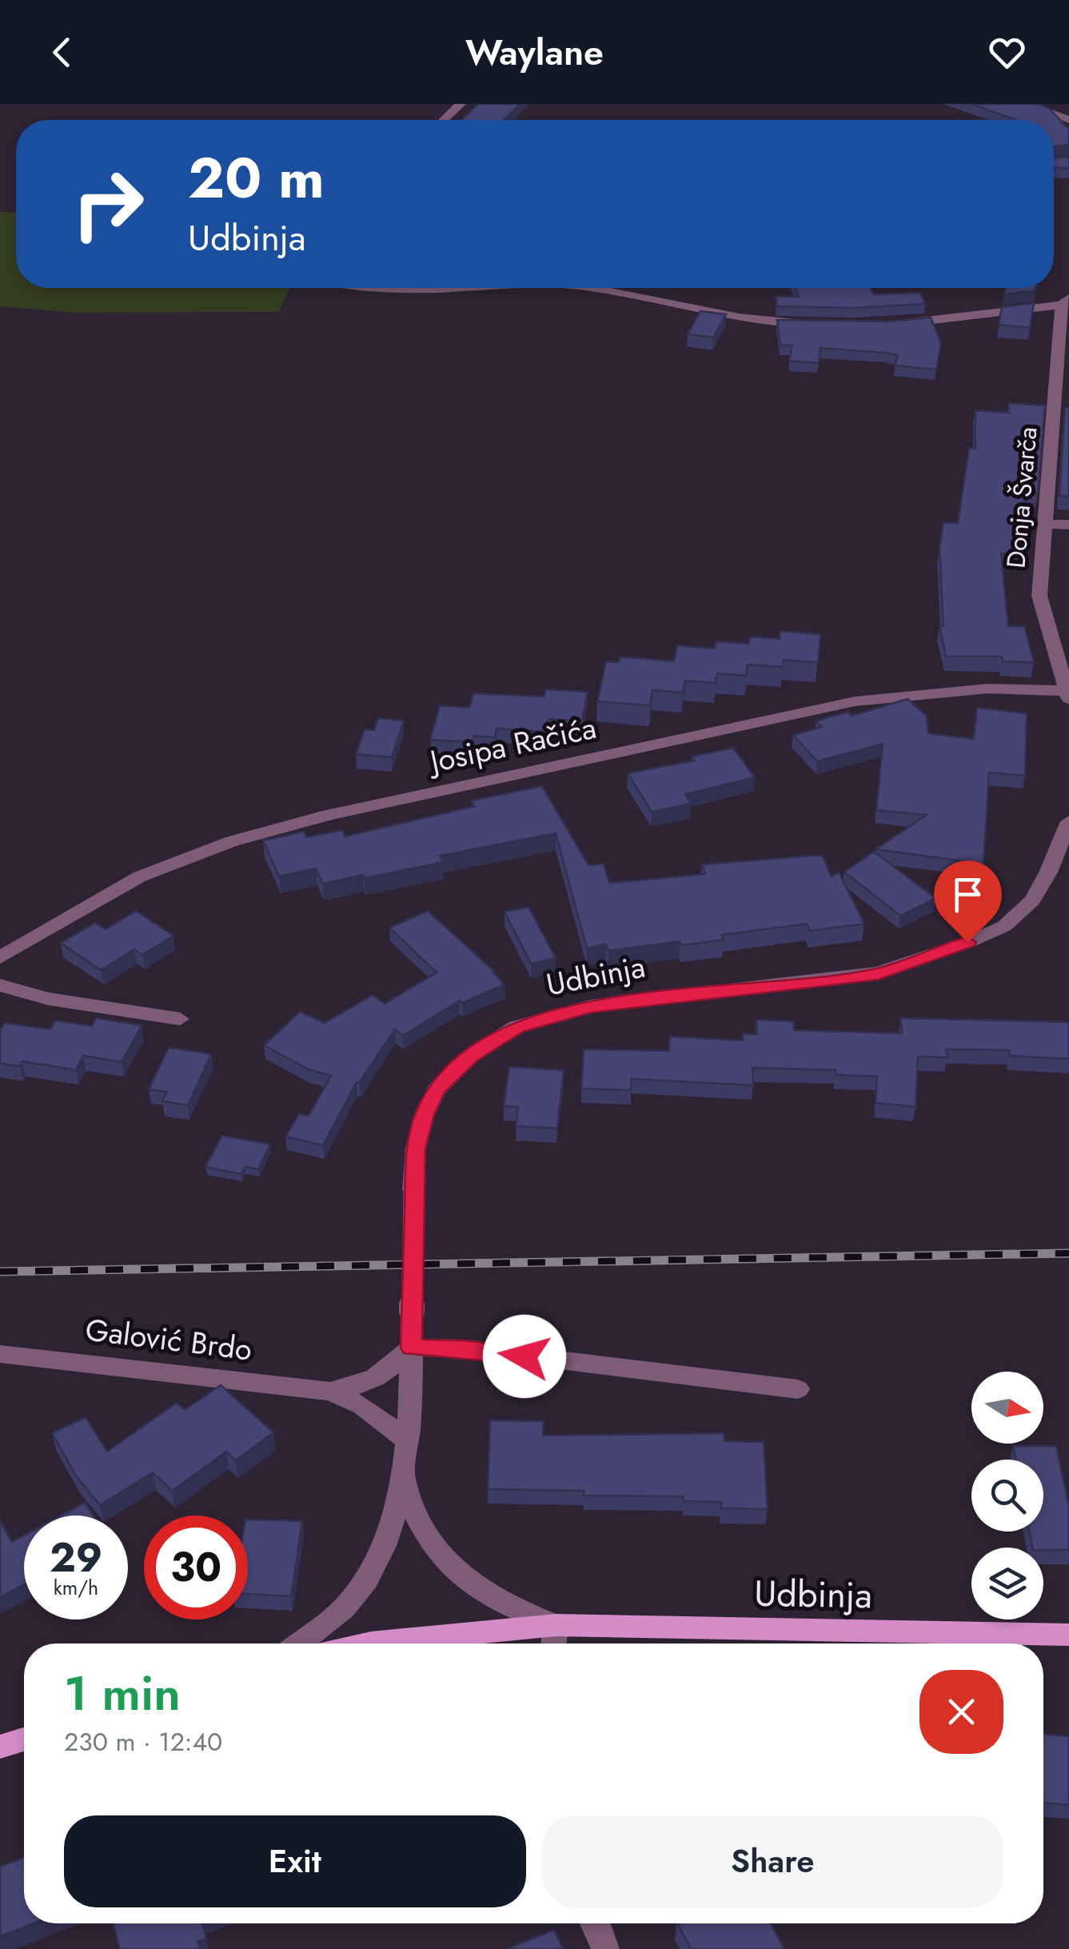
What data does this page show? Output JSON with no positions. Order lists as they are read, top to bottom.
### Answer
{
  "streets": {
    "main road": ["Udbinja"],
    "street": ["Donja Švarča", "Josipa Račića", "Galović Brdo"]
  },
  "crossings": [
    ["Donja Švarča", "Josipa Račića"],
    ["Udbinja", "Galović Brdo"]
  ],
  "north": "right",
  "page": {
    "header": "Waylane",
    "turn": ["20 m", "Udbinja"],
    "speed": "29 km/h",
    "limit": "30",
    "heading": ["1 min", "230 m · 12:40"],
    "buttons": ["Exit", "Share"]
  }
}
